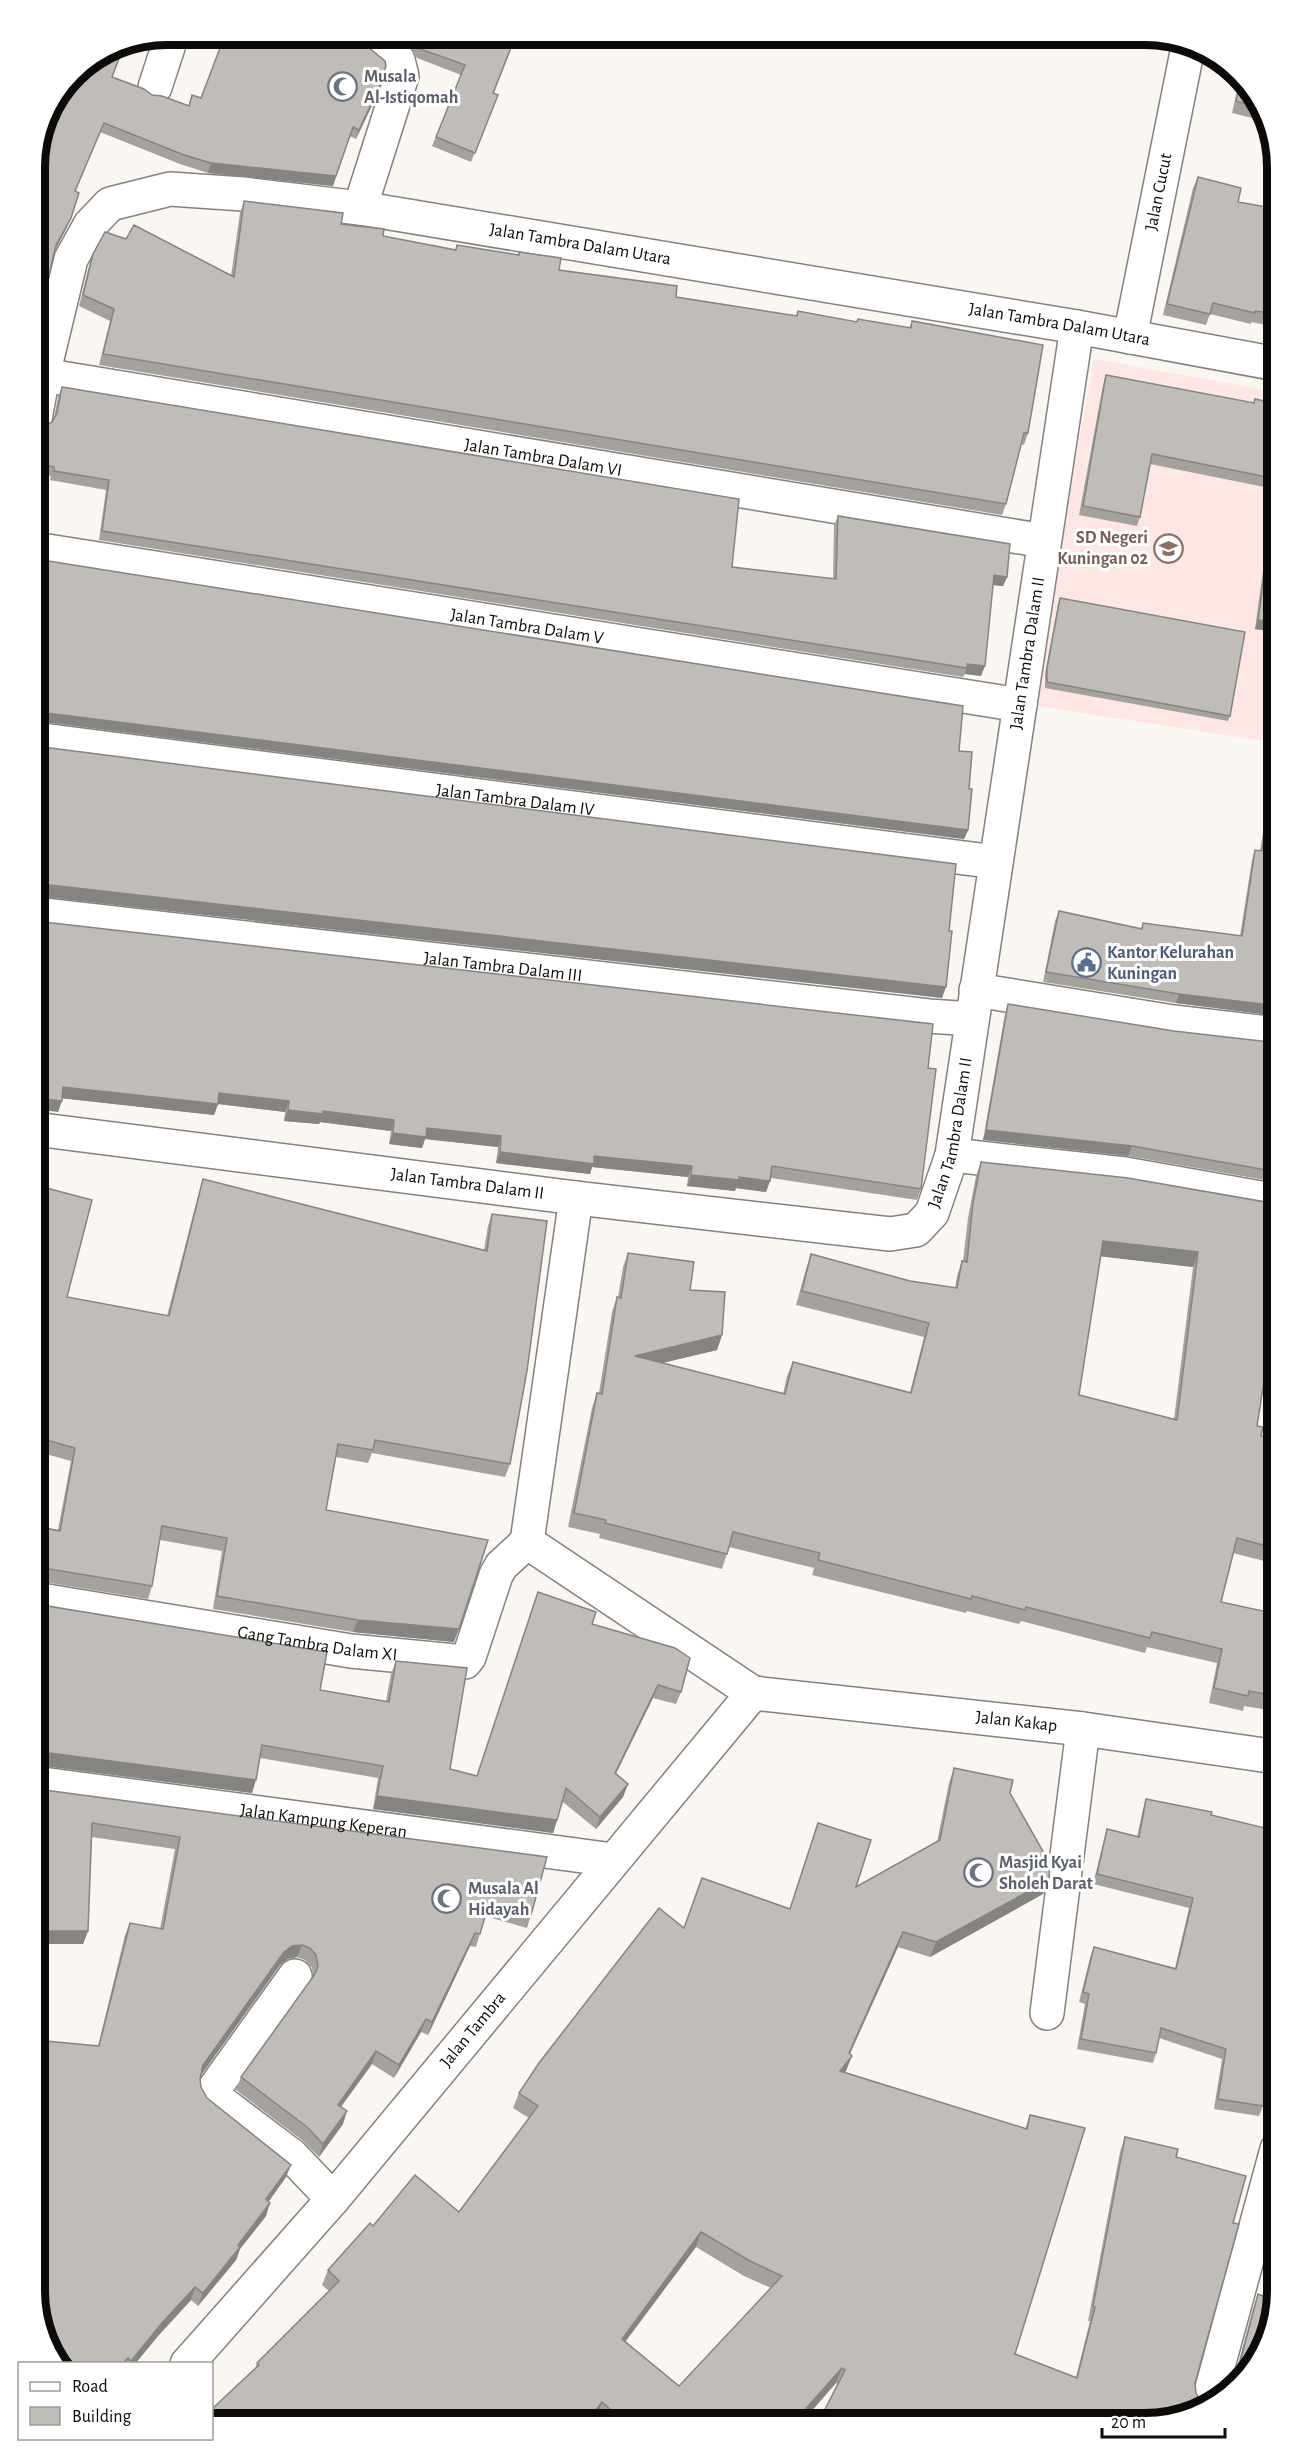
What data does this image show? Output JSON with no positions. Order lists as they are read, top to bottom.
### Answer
{
  "streets": {
    "street": [
      "Jalan Cucut",
      "Jalan Tambra Dalam Utara",
      "Jalan Tambra Dalam VI",
      "Jalan Tambra Dalam V",
      "Jalan Tambra Dalam II",
      "Jalan Tambra Dalam IV",
      "Jalan Tambra Dalam III",
      "Gang Tambra Dalam XI",
      "Jalan Kakap",
      "Jalan Kampung Keperan",
      "Jalan Tambra"
    ]
  },
  "crossings": [
    ["Jalan Cucut", "Jalan Tambra Dalam Utara"],
    ["Jalan Tambra Dalam Utara", "Jalan Tambra Dalam II"],
    ["Jalan Tambra Dalam VI", "Jalan Tambra Dalam II"],
    ["Jalan Tambra Dalam V", "Jalan Tambra Dalam II"],
    ["Jalan Tambra Dalam II", "Jalan Tambra Dalam IV"],
    ["Jalan Tambra Dalam II", "Jalan Tambra Dalam III"],
    ["Jalan Kakap", "Jalan Tambra"],
    ["Jalan Kampung Keperan", "Jalan Tambra"]
  ],
  "places": {
    "mosque": ["Musala Al-Istiqomah", "Masjid Kyai Sholeh Darat", "Musala Al Hidayah"],
    "school or university": ["SD Negeri Kuningan 02"],
    "public building": ["Kantor Kelurahan Kuningan"]
  },
  "legend": ["Road", "Building"],
  "scale_bar": "20 m"
}
